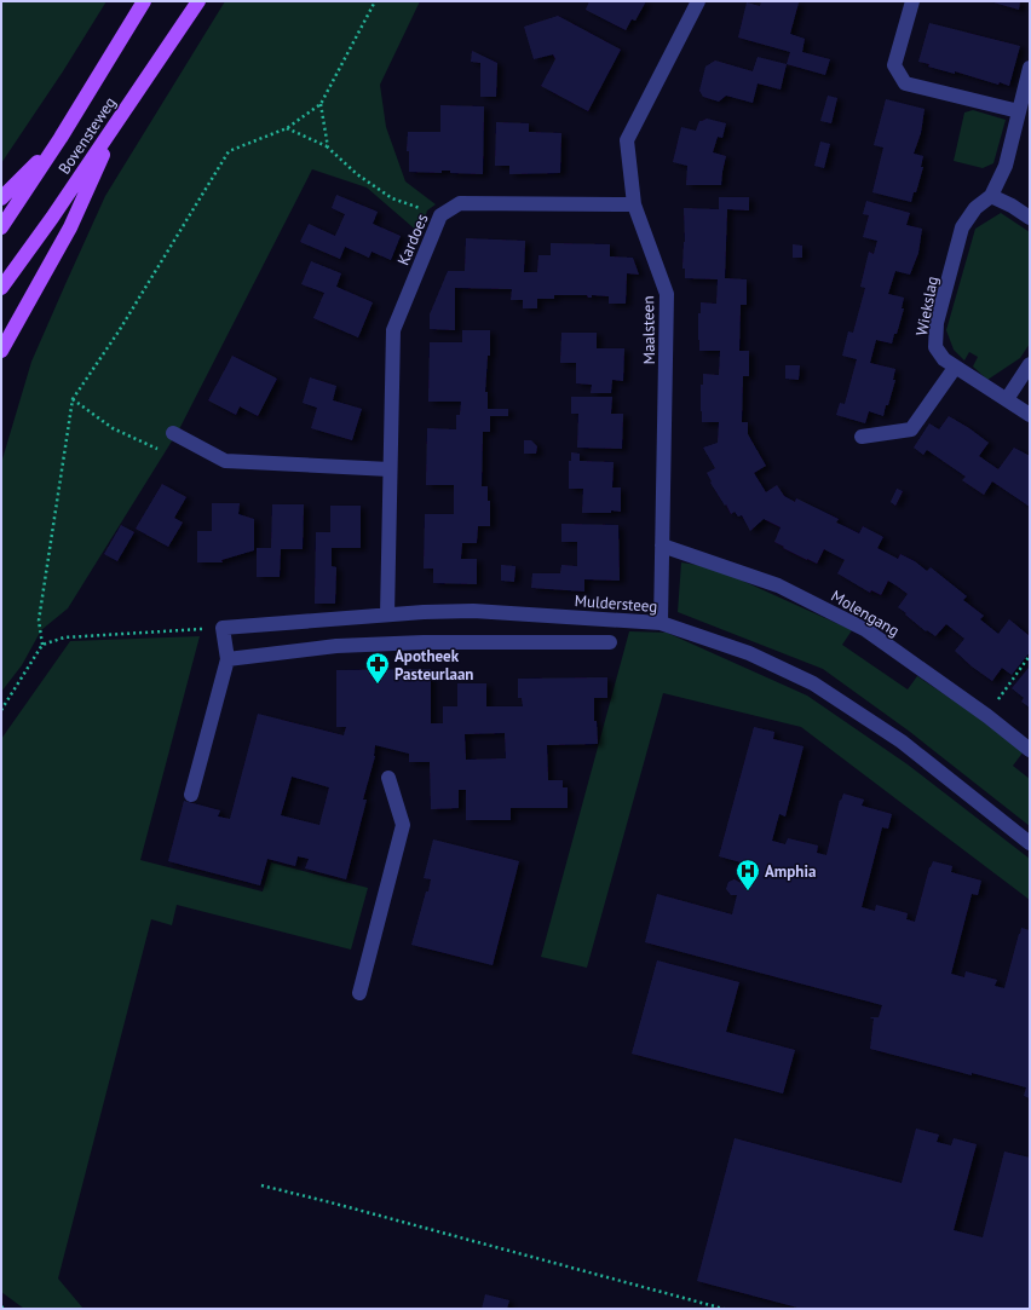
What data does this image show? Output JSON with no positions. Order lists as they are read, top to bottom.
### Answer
{
  "streets": {
    "main road": ["Bovensteweg"],
    "street": [
      "Kardoes",
      "Wiekslag",
      "Maalsteen",
      "Muldersteeg",
      "Molengang"
    ]
  },
  "crossings": [
    ["Kardoes", "Maalsteen"],
    ["Kardoes", "Muldersteeg"],
    ["Maalsteen", "Muldersteeg"],
    ["Maalsteen", "Molengang"]
  ],
  "places": {
    "pharmacy": ["Apotheek Pasteurlaan"],
    "hospital": ["Amphia"]
  }
}
